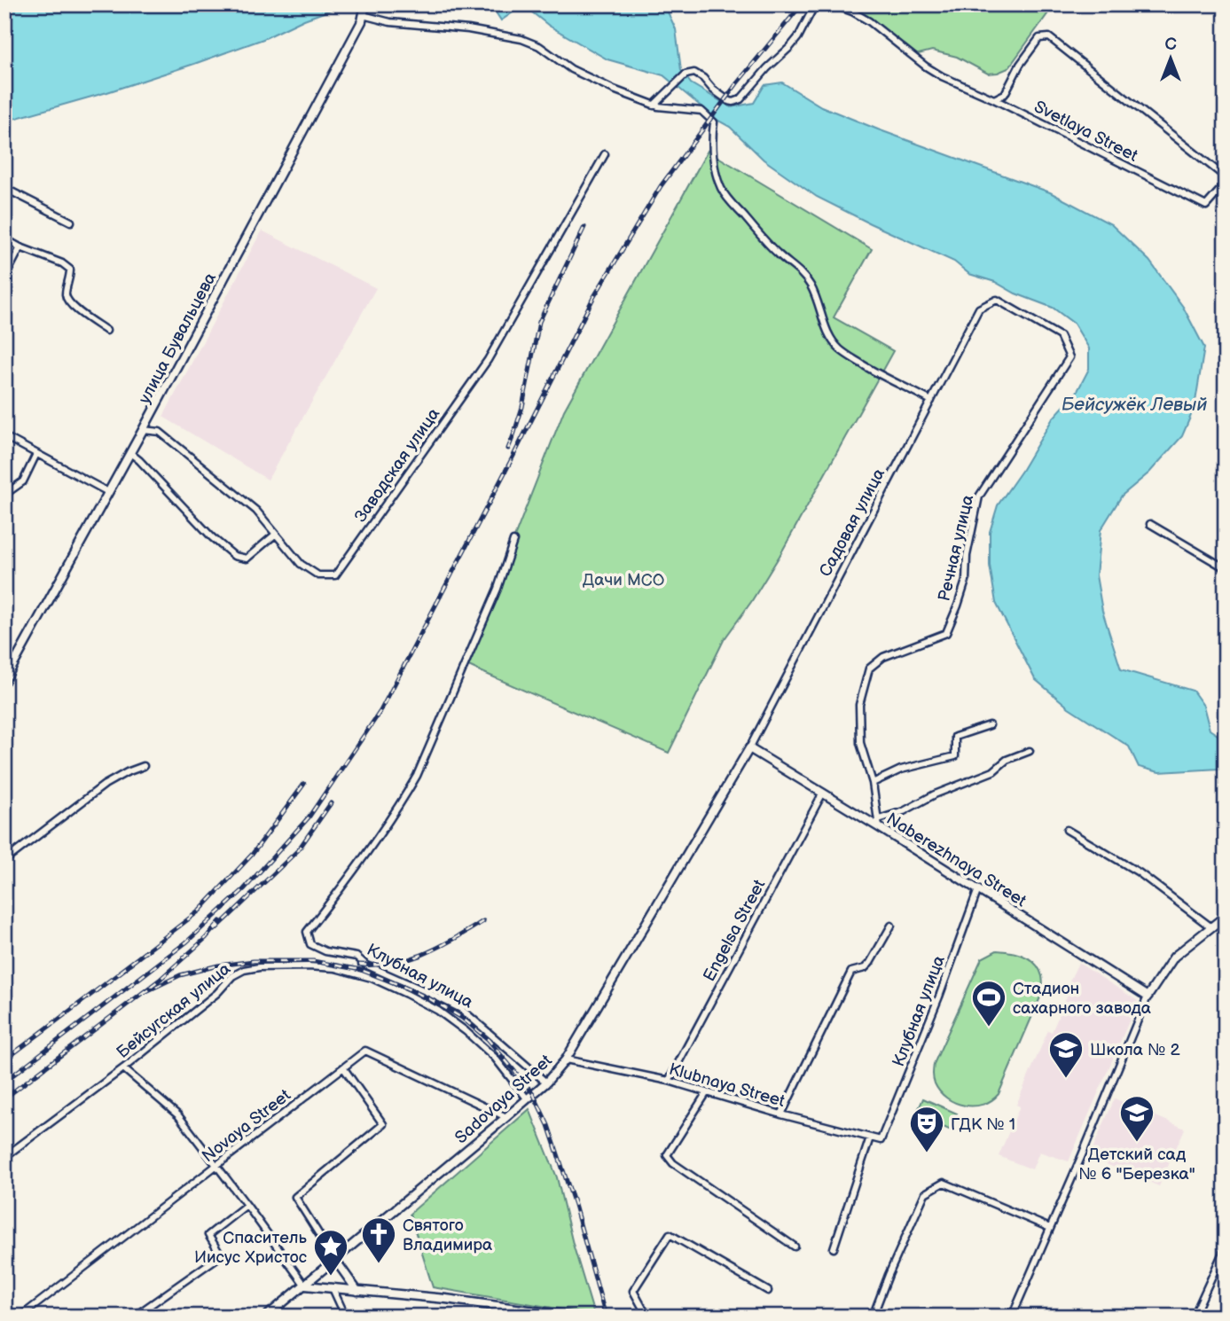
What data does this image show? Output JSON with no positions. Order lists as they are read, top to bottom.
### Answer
{
  "streets": {
    "street": [
      "Svetlaya Street",
      "улица Бувальцева",
      "Заводская улица",
      "Садовая улица",
      "Речная улица",
      "Naberezhnaya Street",
      "Engelsa Street",
      "Клубная улица",
      "Бейсугская улица",
      "Klubnaya Street",
      "Sadovaya Street",
      "Novaya Street"
    ]
  },
  "crossings": [
    ["улица Бувальцева", "Заводская улица"],
    ["Садовая улица", "Речная улица"],
    ["Садовая улица", "Naberezhnaya Street"],
    ["Садовая улица", "Sadovaya Street"],
    ["Речная улица", "Naberezhnaya Street"],
    ["Naberezhnaya Street", "Engelsa Street"],
    ["Naberezhnaya Street", "Клубная улица"],
    ["Naberezhnaya Street", "Sadovaya Street"],
    ["Engelsa Street", "Klubnaya Street"],
    ["Клубная улица", "Klubnaya Street"],
    ["Клубная улица", "Sadovaya Street"],
    ["Бейсугская улица", "Sadovaya Street"],
    ["Klubnaya Street", "Sadovaya Street"],
    ["Sadovaya Street", "Novaya Street"]
  ],
  "water": ["Бейсужёк Левый"],
  "parks": ["Дачи МСО"],
  "places": {
    "sports": ["Стадион сахарного завода"],
    "school or university": ["Школа № 2", "Детский сад № 6 \"Березка\""],
    "theatre": ["ГДК № 1"],
    "church": ["Святого Владимира"],
    "place": ["Спаситель Иисус Христос"]
  },
  "north": "top"
}
